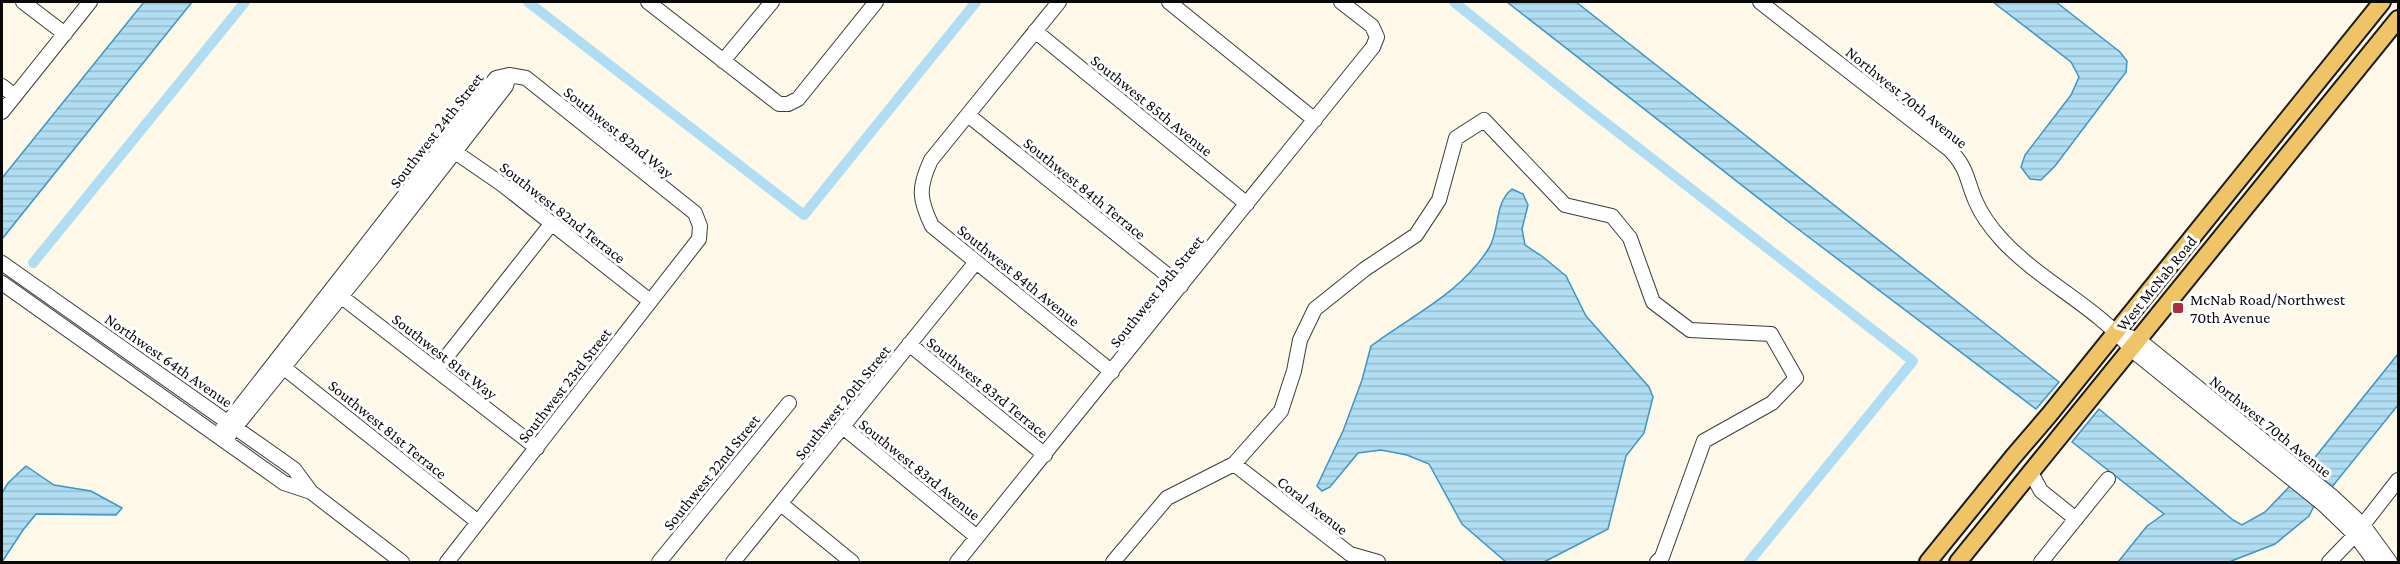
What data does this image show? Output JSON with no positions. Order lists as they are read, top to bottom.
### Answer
{
  "streets": {
    "main road": ["West McNab Road"],
    "street": [
      "Northwest 70th Avenue",
      "Southwest 85th Avenue",
      "Southwest 24th Street",
      "Southwest 82nd Way",
      "Southwest 84th Terrace",
      "Southwest 82nd Terrace",
      "Southwest 84th Avenue",
      "Southwest 19th Street",
      "Southwest 81st Way",
      "Northwest 64th Avenue",
      "Southwest 23rd Street",
      "Southwest 83rd Terrace",
      "Southwest 20th Street",
      "Southwest 81st Terrace",
      "Southwest 83rd Avenue",
      "Southwest 22nd Street",
      "Coral Avenue"
    ]
  },
  "crossings": [
    ["Northwest 70th Avenue", "West McNab Road"],
    ["Southwest 85th Avenue", "Southwest 19th Street"],
    ["Southwest 24th Street", "Southwest 82nd Way"],
    ["Southwest 24th Street", "Southwest 82nd Terrace"],
    ["Southwest 24th Street", "Southwest 81st Way"],
    ["Southwest 24th Street", "Northwest 64th Avenue"],
    ["Southwest 24th Street", "Southwest 81st Terrace"],
    ["Southwest 82nd Way", "Southwest 23rd Street"],
    ["Southwest 84th Terrace", "Southwest 84th Avenue"],
    ["Southwest 84th Terrace", "Southwest 19th Street"],
    ["Southwest 82nd Terrace", "Southwest 23rd Street"],
    ["Southwest 84th Avenue", "Southwest 19th Street"],
    ["Southwest 84th Avenue", "Southwest 20th Street"],
    ["Southwest 19th Street", "Southwest 83rd Terrace"],
    ["Southwest 19th Street", "Southwest 83rd Avenue"],
    ["Southwest 81st Way", "Southwest 23rd Street"],
    ["Southwest 23rd Street", "Southwest 81st Terrace"],
    ["Southwest 83rd Terrace", "Southwest 20th Street"],
    ["Southwest 20th Street", "Southwest 83rd Avenue"]
  ],
  "places": {
    "transit": ["McNab Road/Northwest 70th Avenue"]
  }
}
